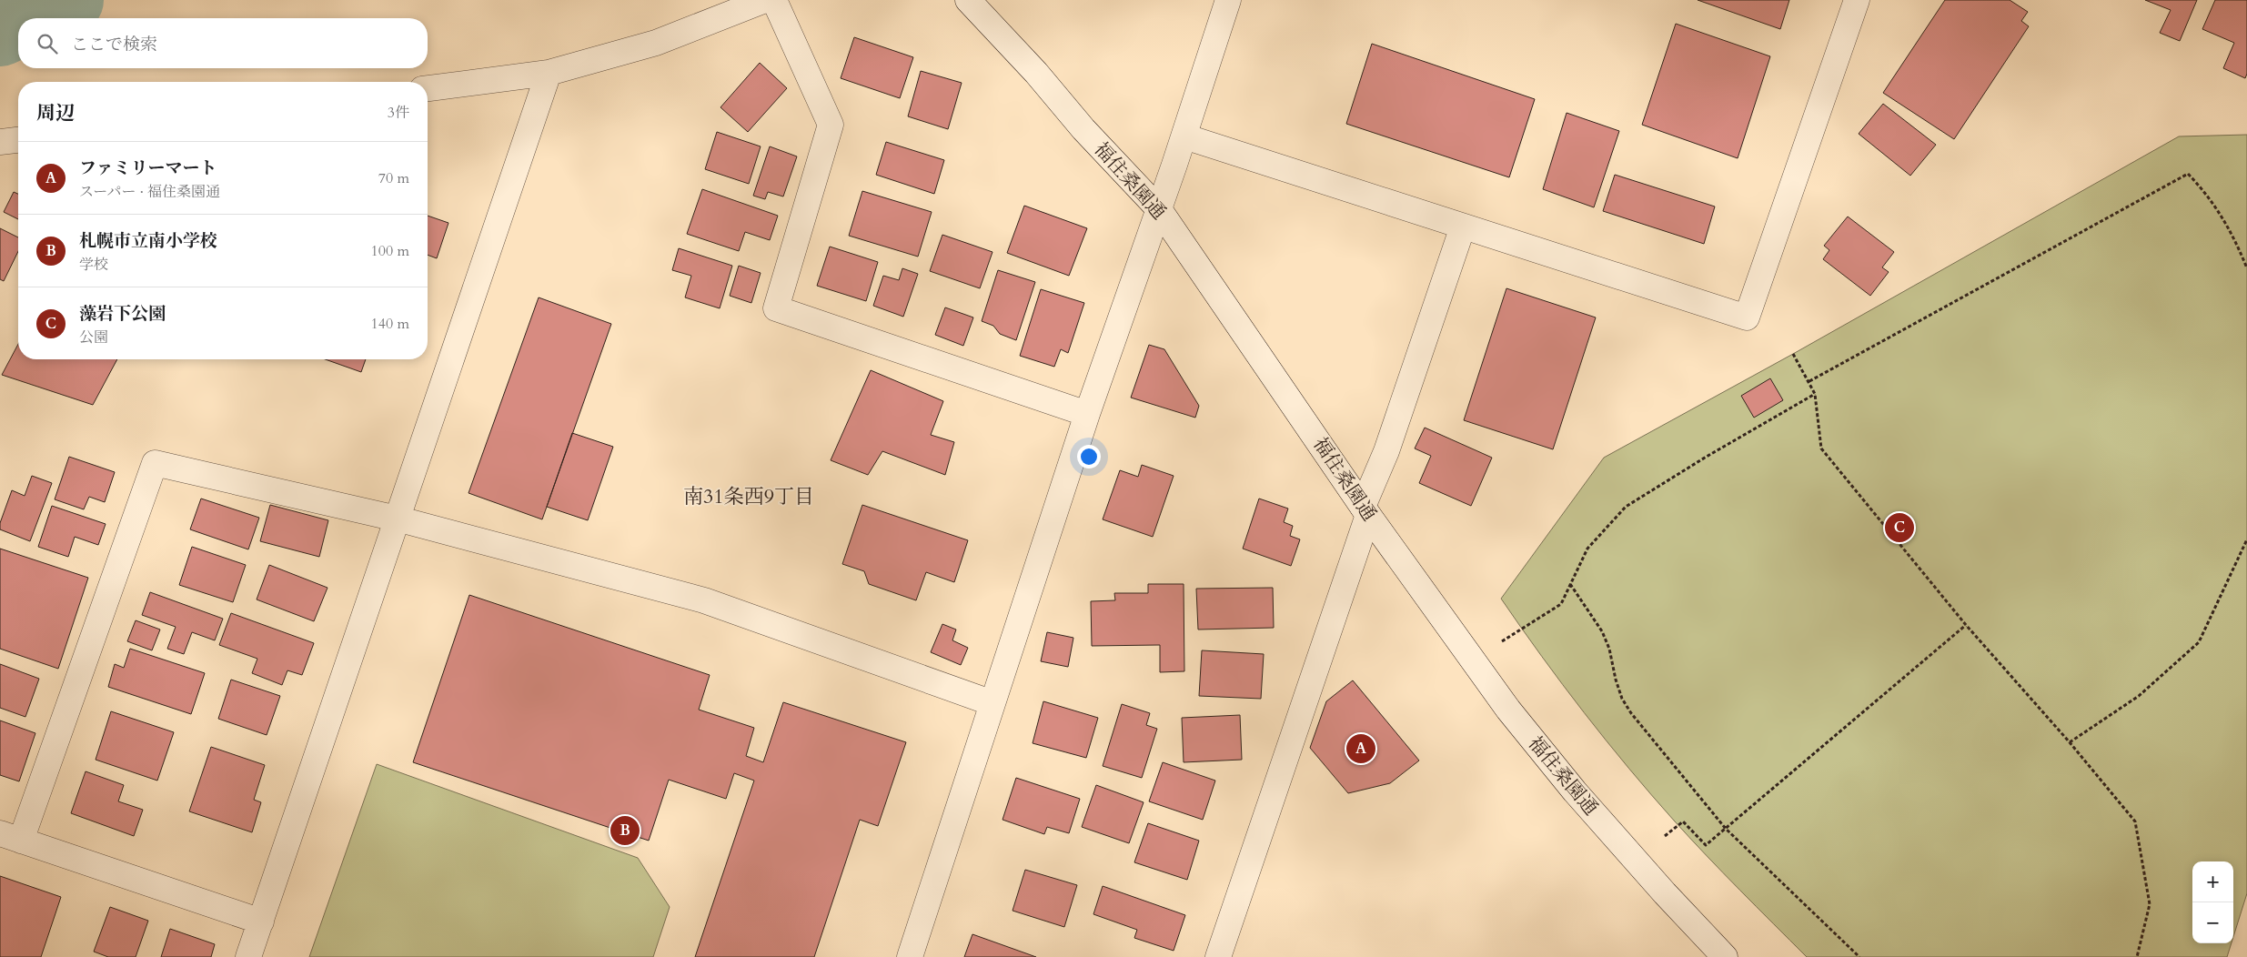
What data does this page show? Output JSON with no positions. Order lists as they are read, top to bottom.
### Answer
{
  "streets": {
    "street": ["福住桑園通"]
  },
  "districts": ["南31条西9丁目"],
  "page": {
    "search": "ここで検索",
    "heading": ["周辺", "3件"],
    "list": [
      {
        "mark": "A",
        "name": "ファミリーマート",
        "note": "スーパー · 福住桑園通",
        "value": "70 m"
      },
      {
        "mark": "B",
        "name": "札幌市立南小学校",
        "note": "学校",
        "value": "100 m"
      },
      {
        "mark": "C",
        "name": "藻岩下公園",
        "note": "公園",
        "value": "140 m"
      }
    ],
    "pins": ["C", "A", "B"],
    "map_buttons": ["+", "−"]
  }
}
